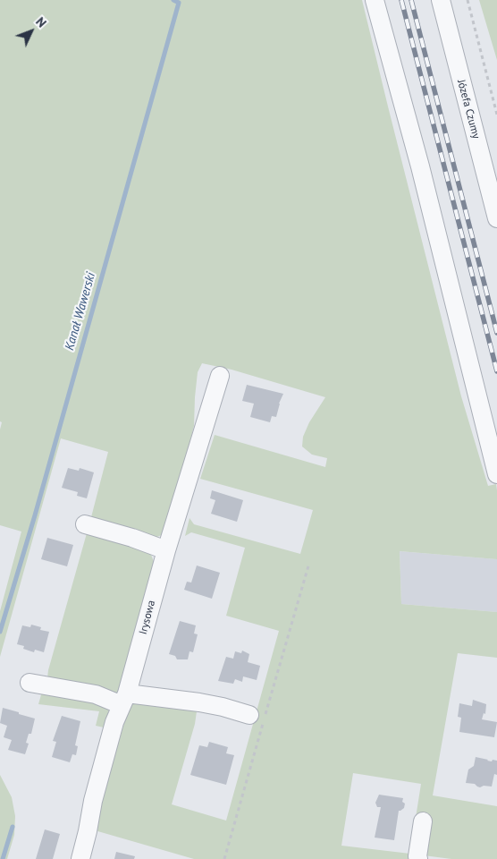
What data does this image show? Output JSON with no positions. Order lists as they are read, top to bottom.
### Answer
{
  "streets": {
    "street": ["Józefa Czumy", "Irysowa"]
  },
  "water": ["Kanał Wawerski"],
  "north": "top right"
}
